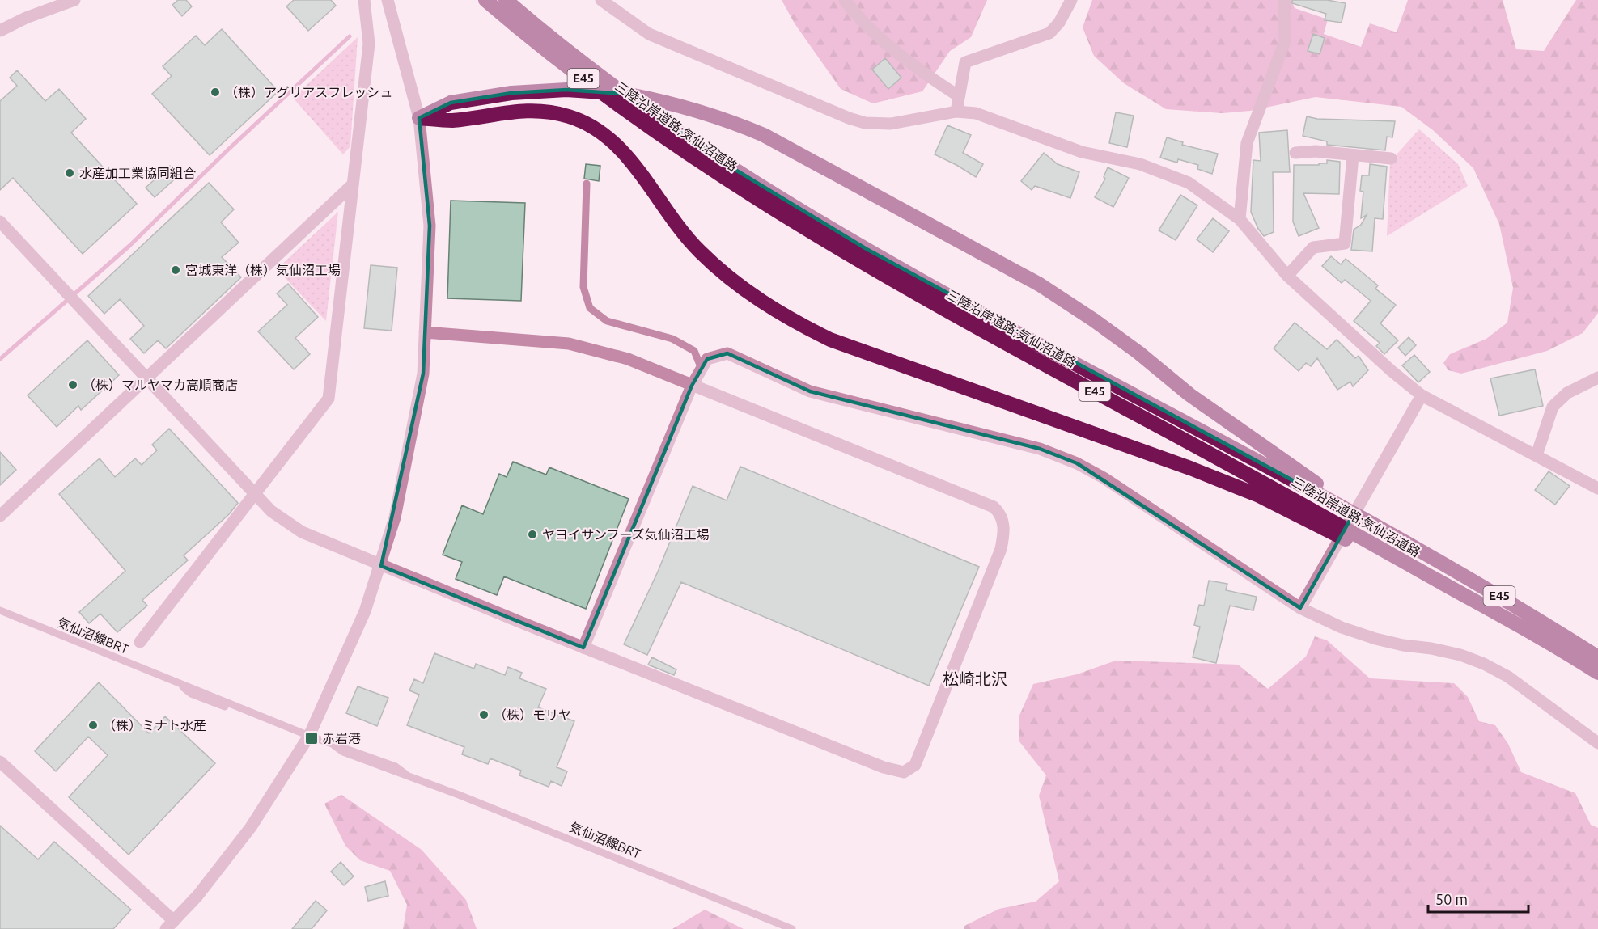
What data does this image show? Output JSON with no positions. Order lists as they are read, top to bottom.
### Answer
{
  "streets": {
    "highway": ["E45", "三陸沿岸道路;気仙沼道路"],
    "lane": ["気仙沼線BRT"]
  },
  "districts": ["松崎北沢"],
  "places": {
    "other": [
      "（株）アグリアスフレッシュ",
      "水産加工業協同組合",
      "宮城東洋（株）気仙沼工場",
      "（株）マルヤマカ高順商店",
      "ヤヨイサンフーズ気仙沼工場",
      "（株）モリヤ",
      "（株）ミナト水産"
    ],
    "transit": ["赤岩港"]
  },
  "scale_bar": "50 m"
}
